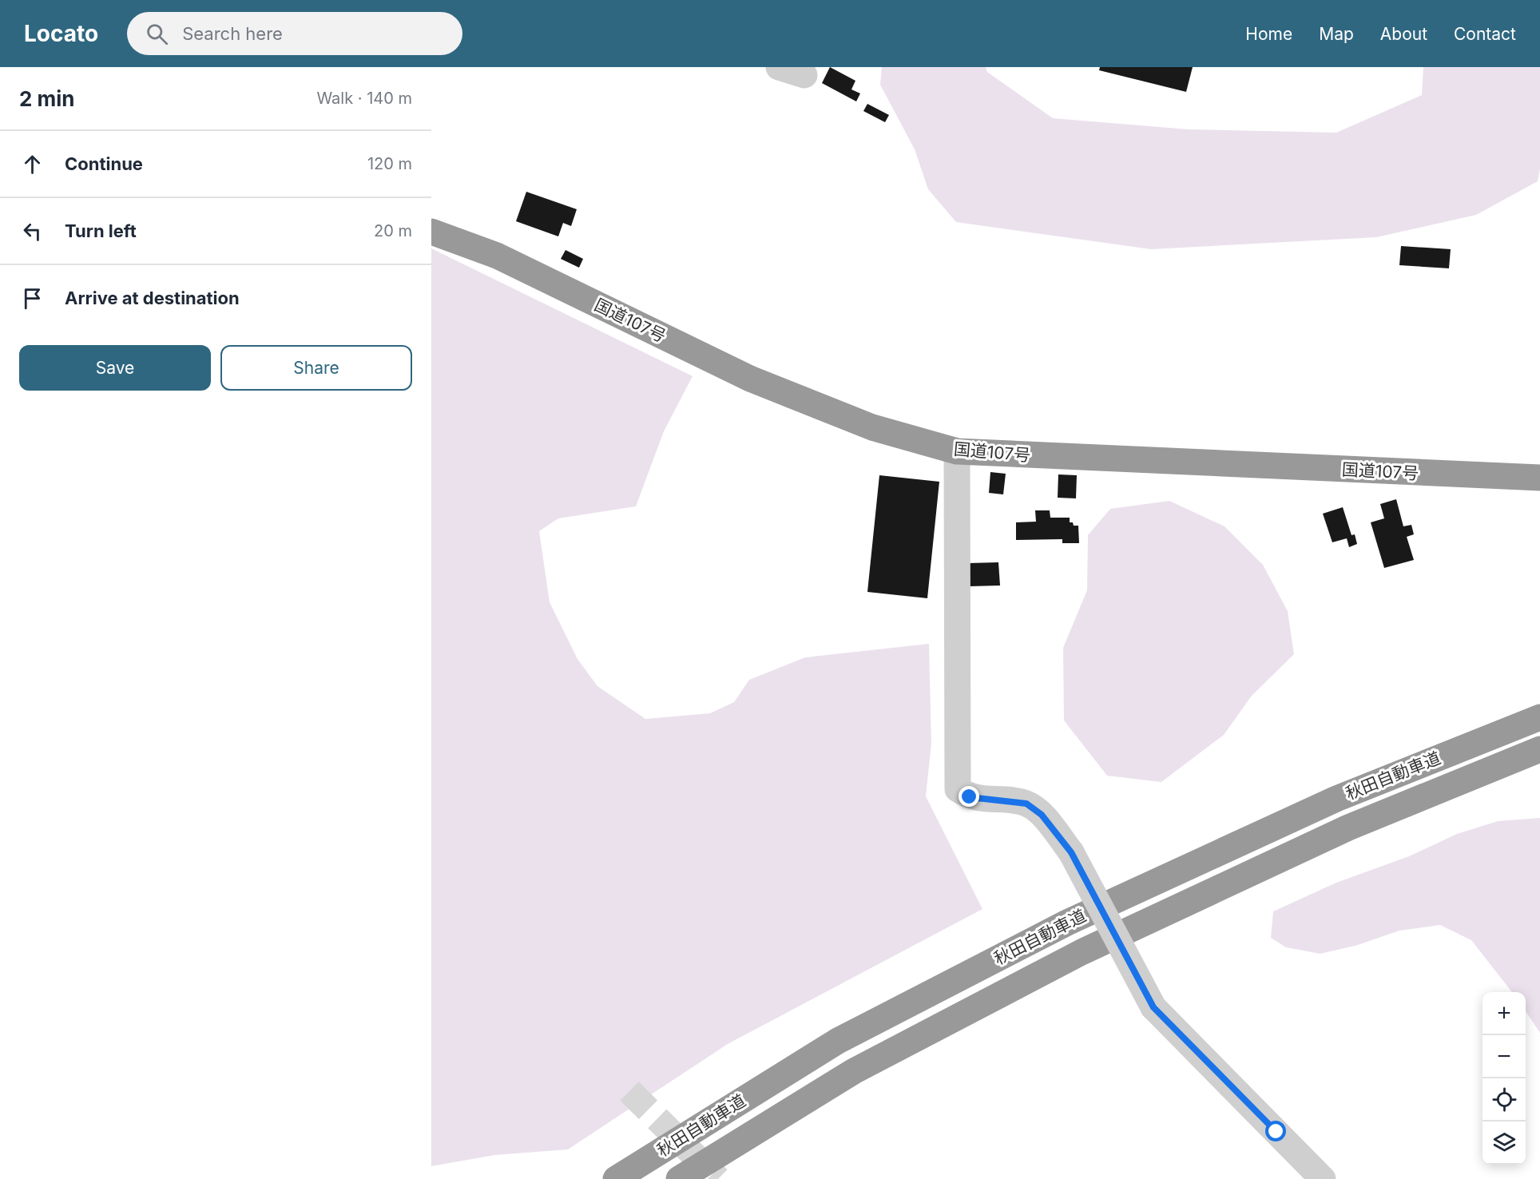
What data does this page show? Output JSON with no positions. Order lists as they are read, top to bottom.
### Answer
{
  "streets": {
    "highway": ["国道107号", "秋田自動車道"]
  },
  "page": {
    "header": "Locato",
    "search": "Search here",
    "nav": [
      "Home",
      "Map",
      "About",
      "Contact"
    ],
    "heading": ["2 min", "Walk · 140 m"],
    "list": [
      ["Continue", "120 m"],
      ["Turn left", "20 m"],
      "Arrive at destination"
    ],
    "buttons": ["Save", "Share"],
    "map_buttons": ["+", "−"]
  }
}
